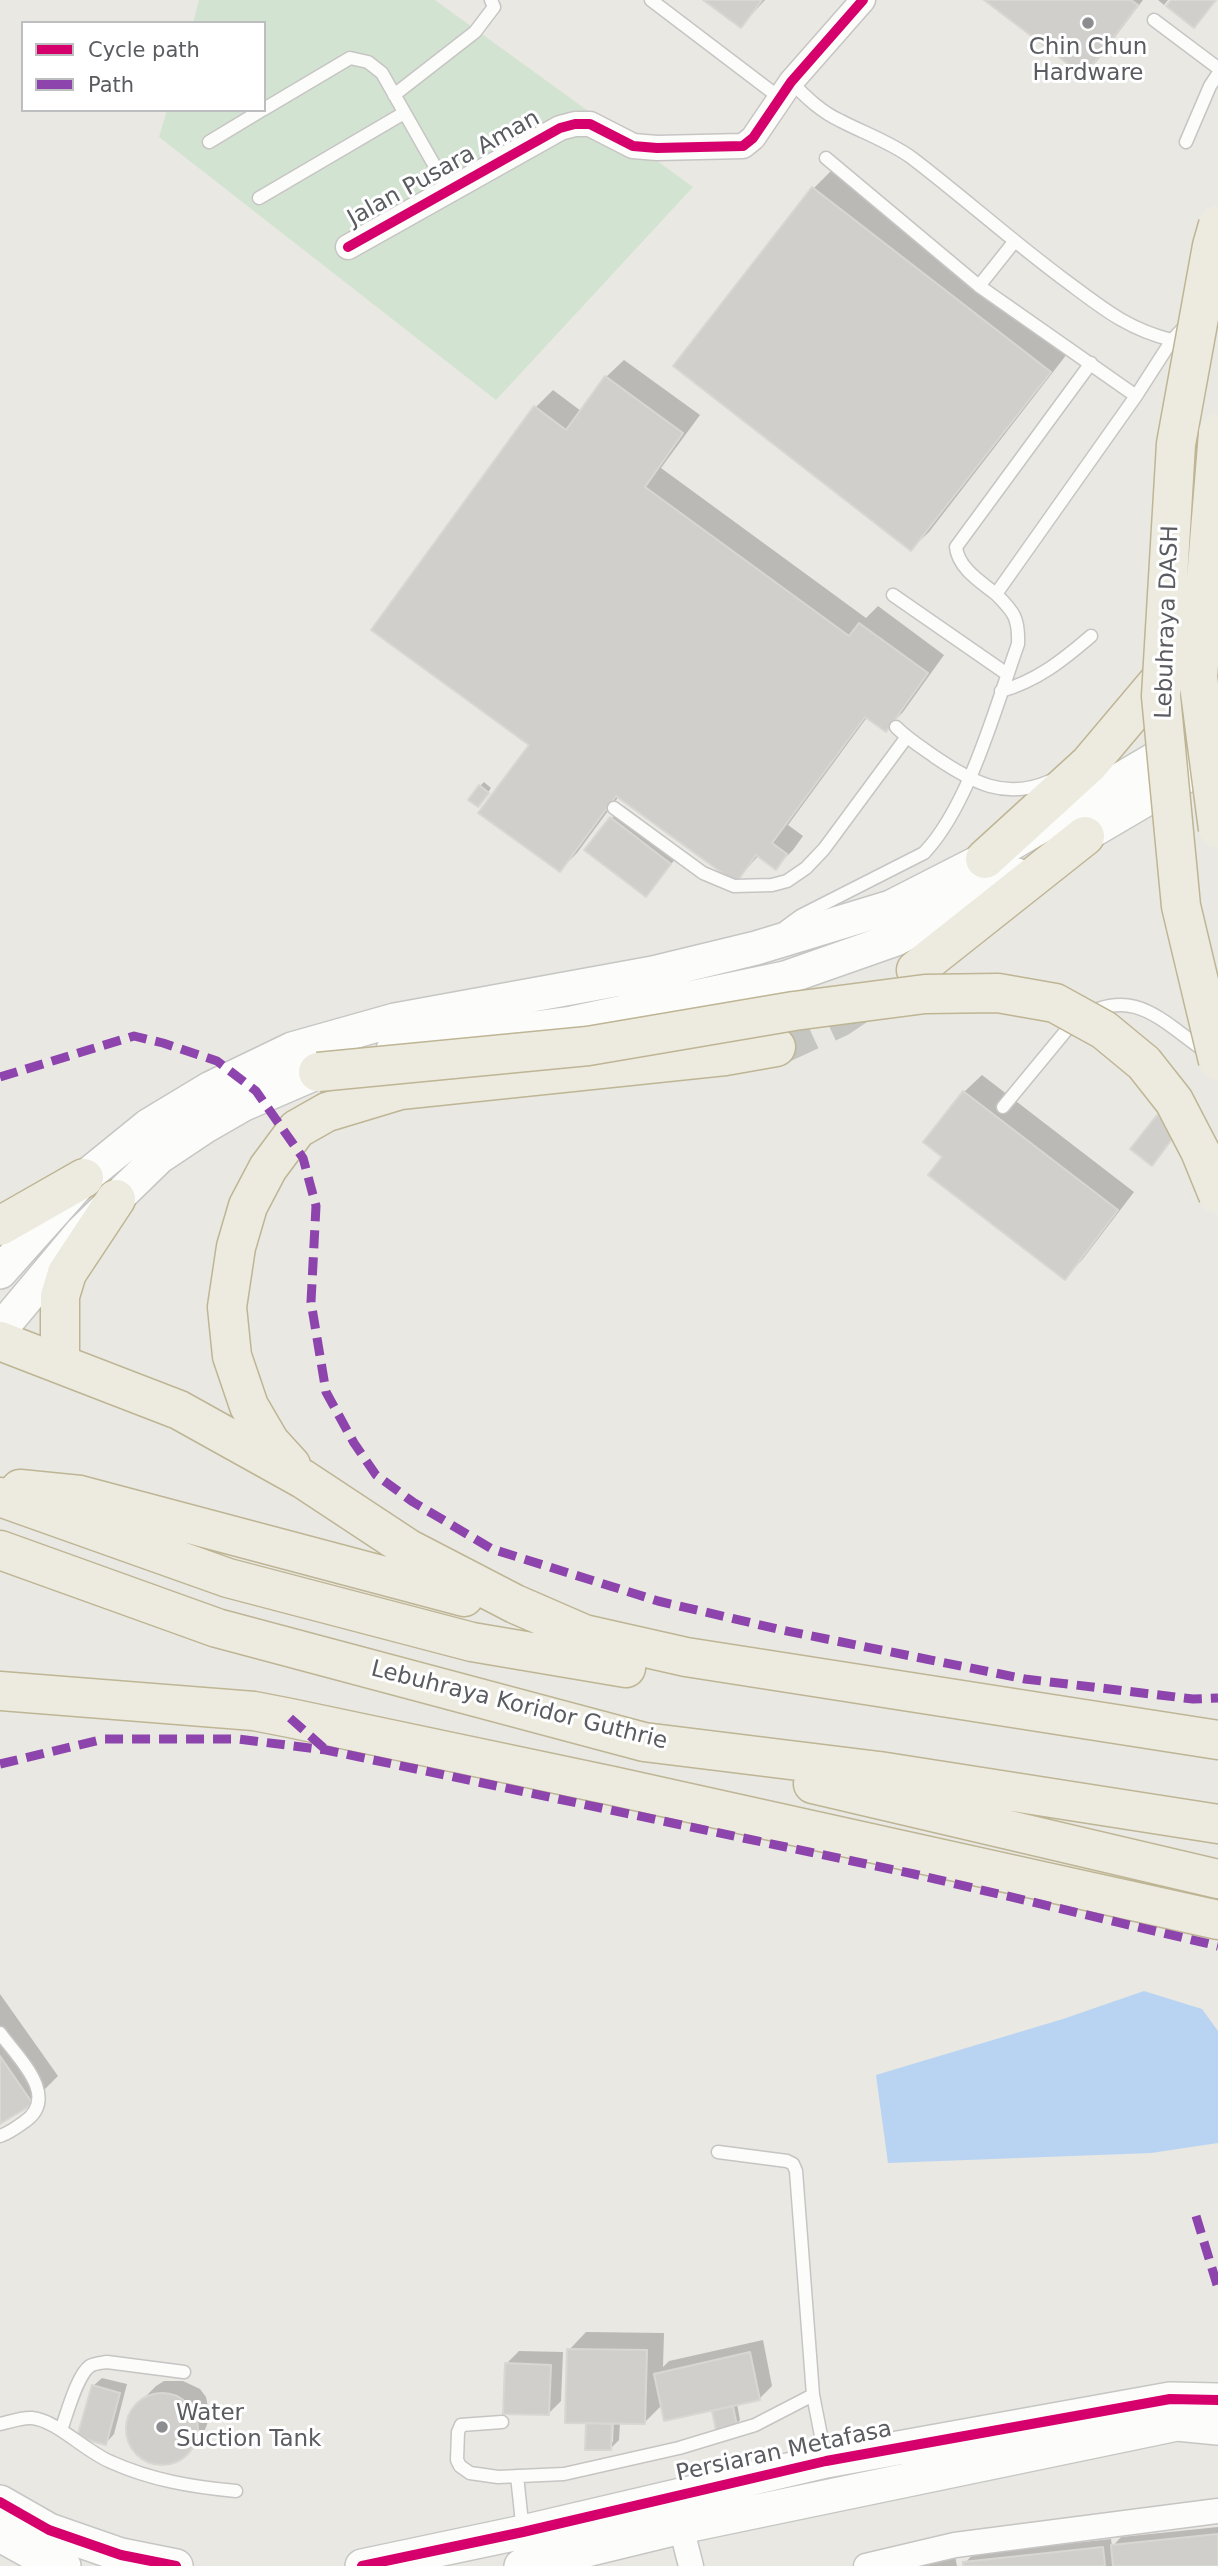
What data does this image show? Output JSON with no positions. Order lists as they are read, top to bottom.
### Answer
{
  "streets": {
    "highway": ["Lebuhraya DASH", "Lebuhraya Koridor Guthrie"],
    "main road": ["Persiaran Metafasa"],
    "street": ["Jalan Pusara Aman"]
  },
  "places": ["Chin Chun Hardware", "Water Suction Tank"],
  "legend": ["Cycle path", "Path"]
}
